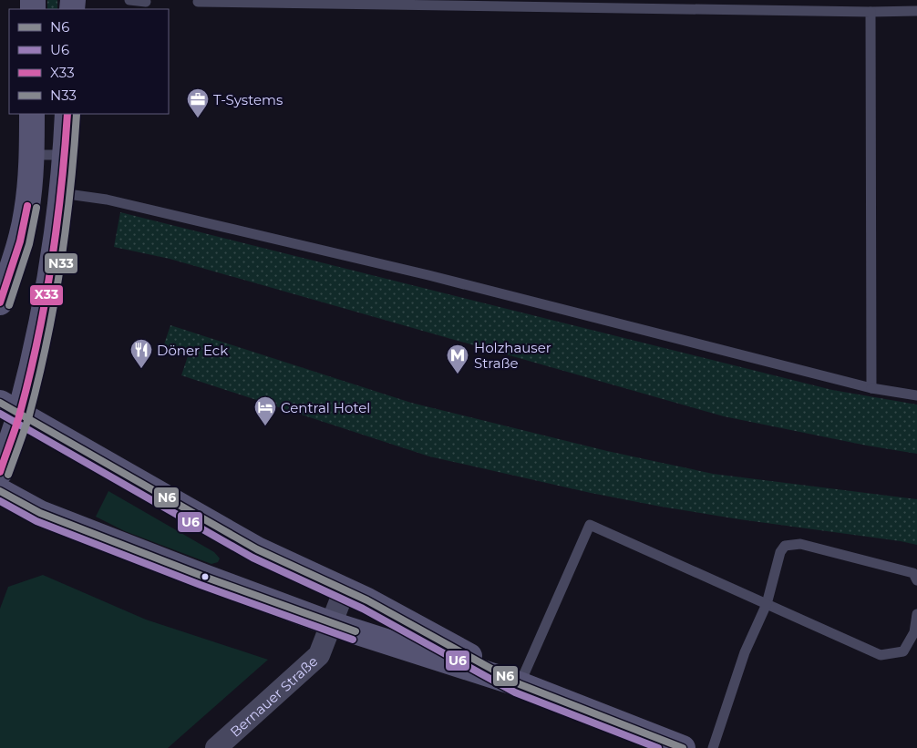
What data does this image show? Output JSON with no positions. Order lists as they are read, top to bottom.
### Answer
{
  "streets": {
    "street": ["Bernauer Straße"]
  },
  "places": {
    "office": ["T-Systems"],
    "restaurant": ["Döner Eck"],
    "metro station": ["Holzhauser Straße"],
    "hotel": ["Central Hotel"]
  },
  "lines": [
    "transit line X33",
    "transit line N33",
    "transit line N6",
    "transit line U6"
  ],
  "legend": [
    "N6",
    "U6",
    "X33",
    "N33"
  ]
}
